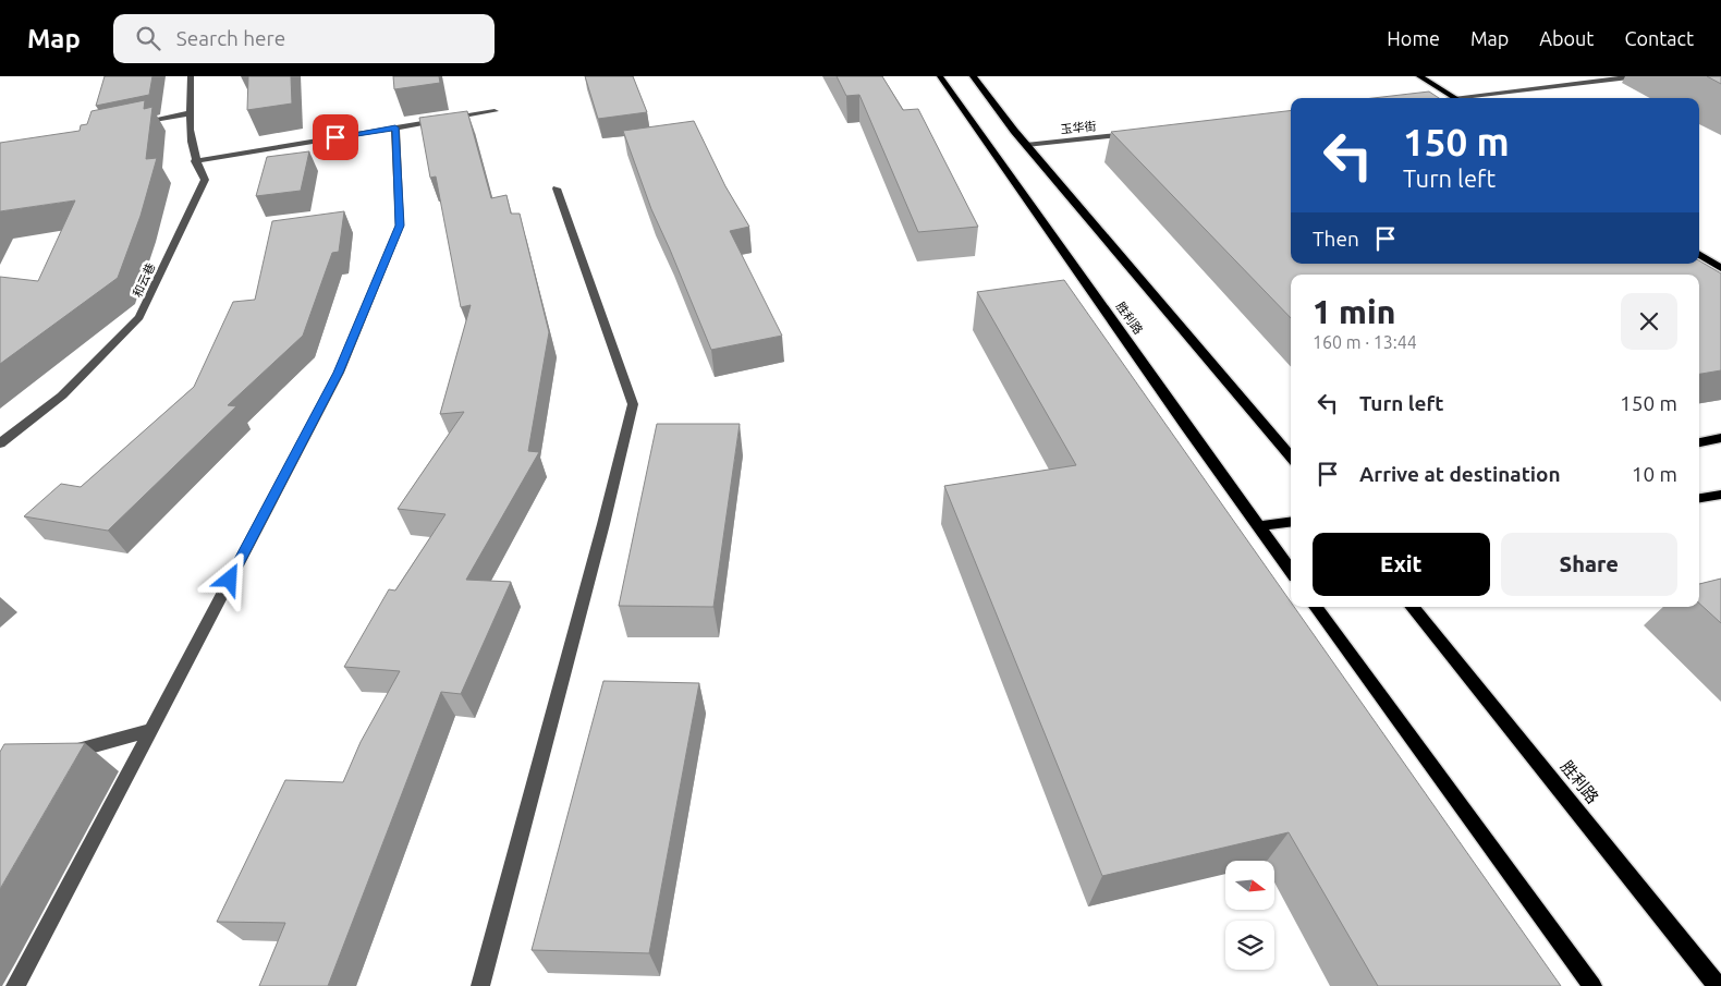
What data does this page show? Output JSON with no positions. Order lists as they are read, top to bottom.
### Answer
{
  "streets": {
    "main road": ["胜利路"],
    "street": ["玉华街", "和云巷"]
  },
  "north": "right",
  "page": {
    "header": "Map",
    "search": "Search here",
    "nav": [
      "Home",
      "Map",
      "About",
      "Contact"
    ],
    "turn": ["150 m", "Turn left"],
    "then": "Then",
    "heading": ["1 min", "160 m · 13:44"],
    "list": [
      {
        "name": "Turn left",
        "value": "150 m"
      },
      {
        "name": "Arrive at destination",
        "value": "10 m"
      }
    ],
    "buttons": ["Exit", "Share"]
  }
}
